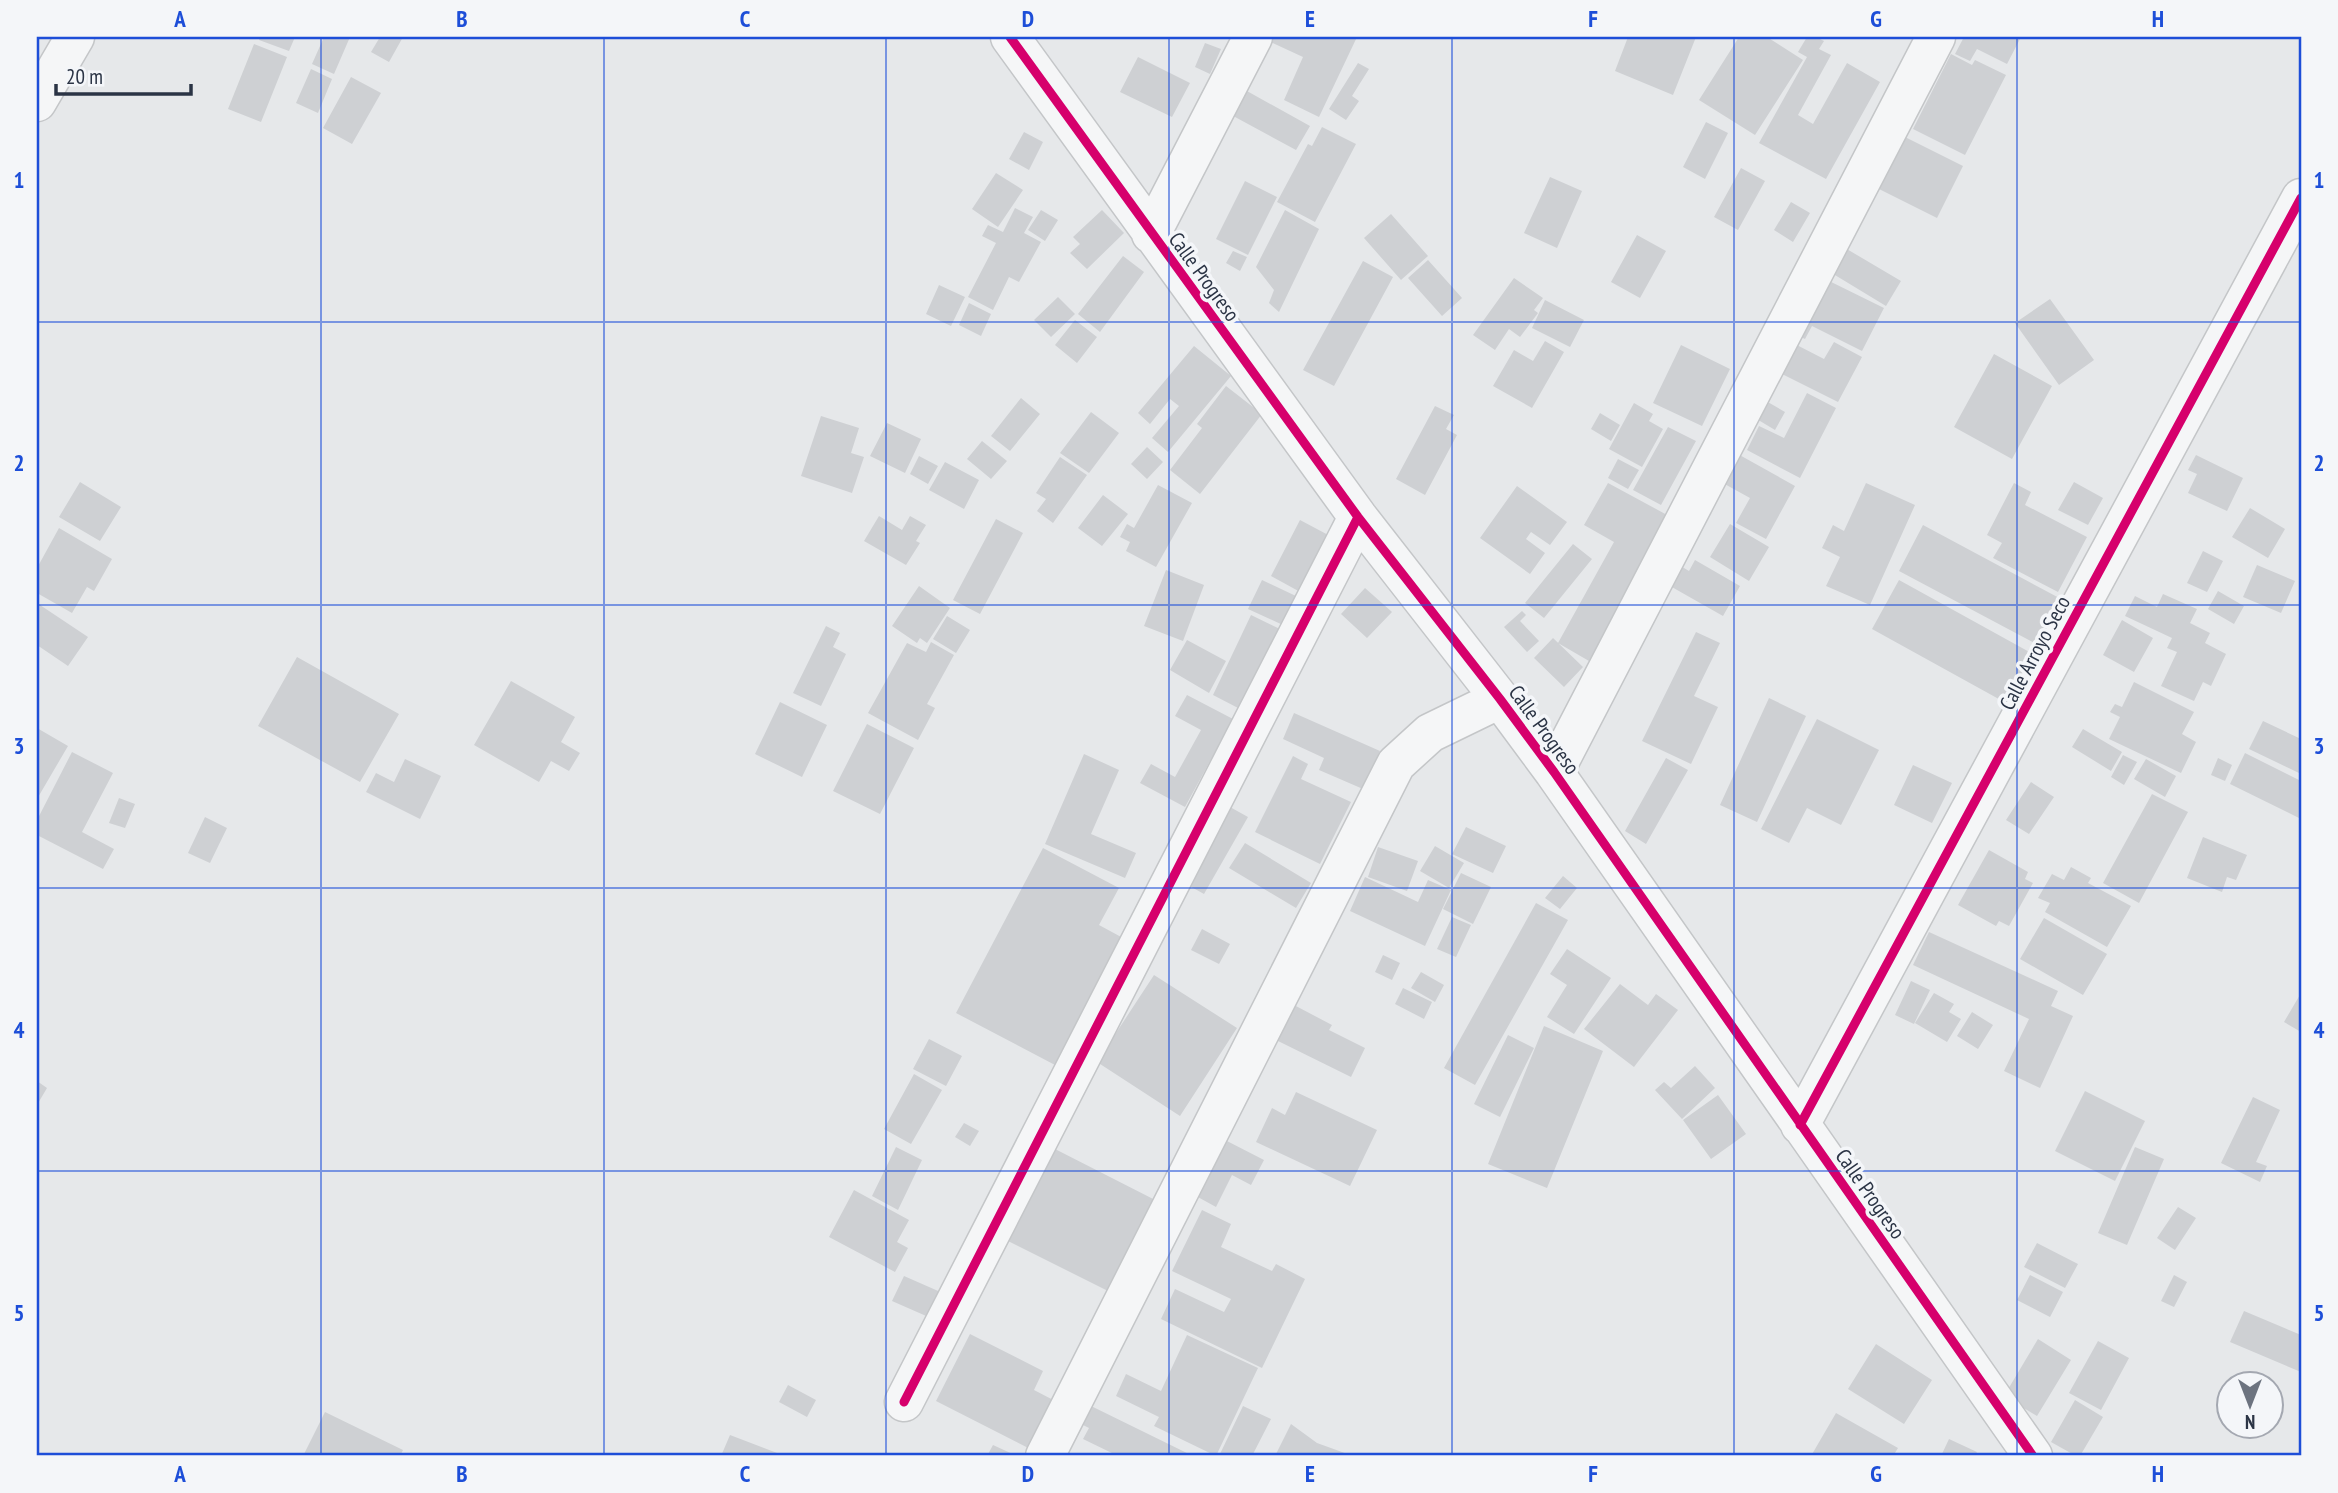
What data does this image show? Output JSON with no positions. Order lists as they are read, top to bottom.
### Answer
{
  "streets": {
    "street": ["Calle Progreso", "Calle Arroyo Seco"]
  },
  "crossings": [
    ["Calle Progreso", "Calle Arroyo Seco"]
  ],
  "scale_bar": "20 m",
  "north": "bottom",
  "grid": {
    "columns": [
      "A",
      "B",
      "C",
      "D",
      "E",
      "F",
      "G",
      "H"
    ],
    "rows": [
      "1",
      "2",
      "3",
      "4",
      "5"
    ]
  }
}
